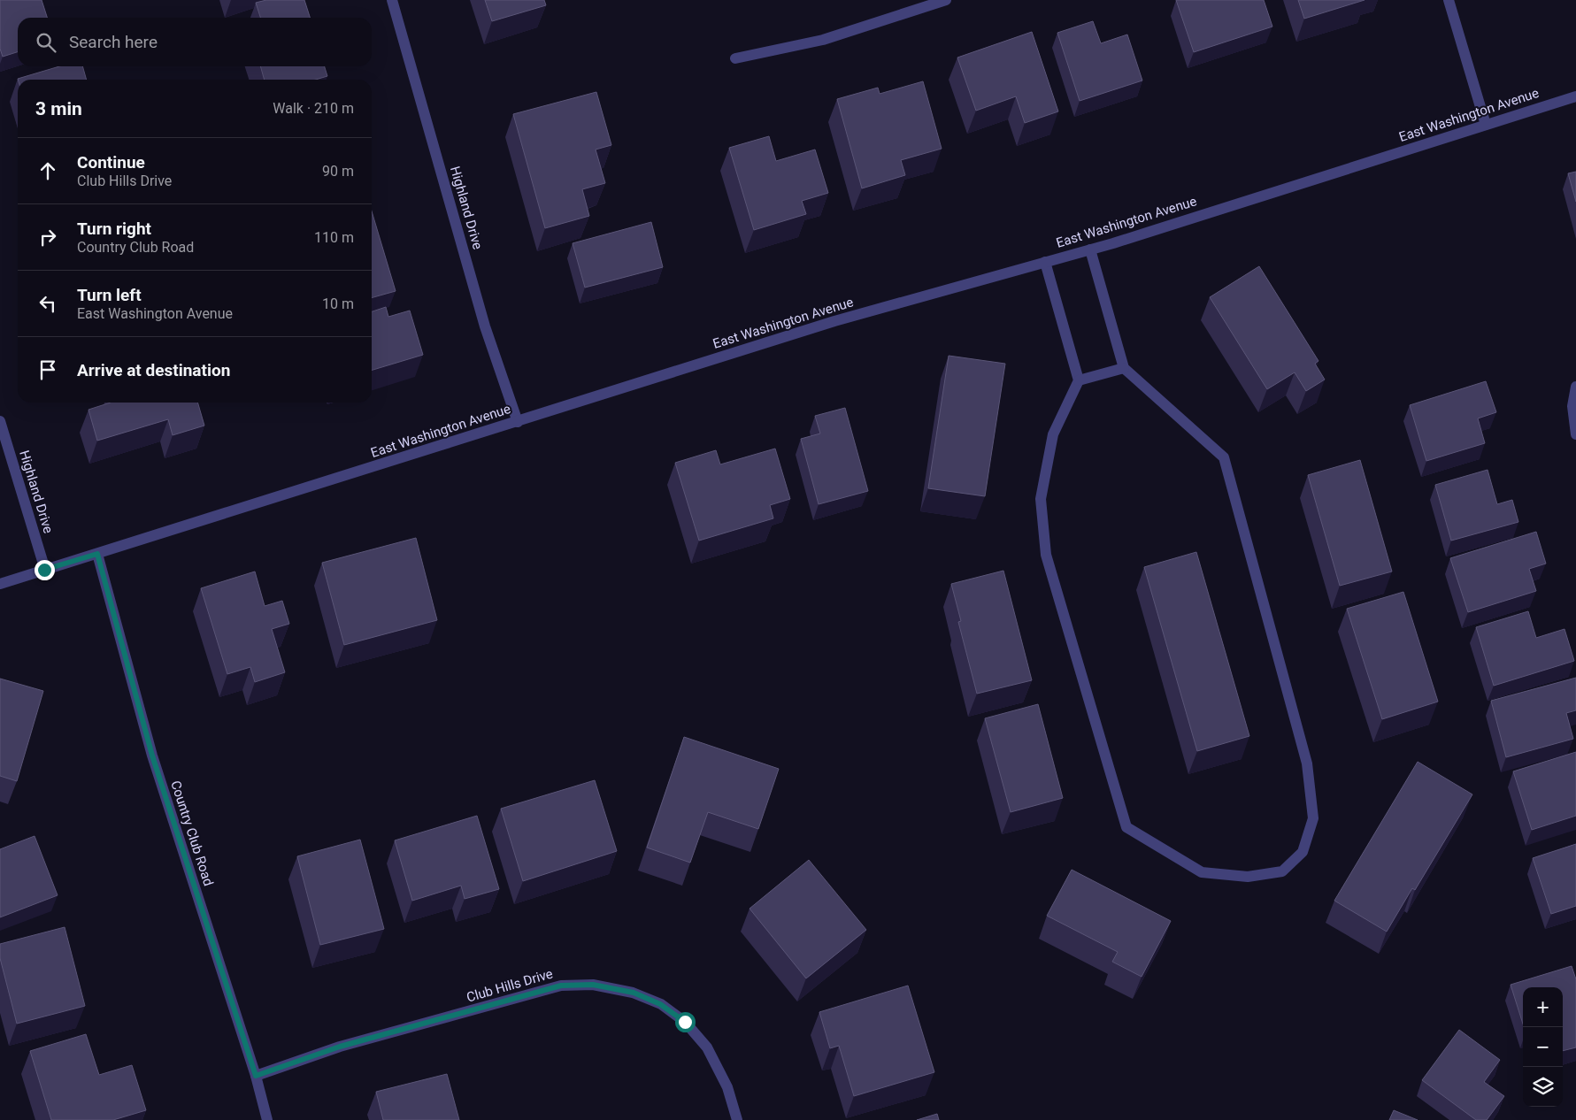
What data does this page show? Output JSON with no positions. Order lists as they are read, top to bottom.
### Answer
{
  "streets": {
    "street": [
      "East Washington Avenue",
      "Highland Drive",
      "Country Club Road",
      "Club Hills Drive"
    ]
  },
  "crossings": [
    ["East Washington Avenue", "Highland Drive"],
    ["East Washington Avenue", "Country Club Road"],
    ["Country Club Road", "Club Hills Drive"]
  ],
  "page": {
    "search": "Search here",
    "heading": ["3 min", "Walk · 210 m"],
    "list": [
      ["Continue", "Club Hills Drive", "90 m"],
      ["Turn right", "Country Club Road", "110 m"],
      ["Turn left", "East Washington Avenue", "10 m"],
      "Arrive at destination"
    ],
    "map_buttons": ["+", "−"]
  }
}
